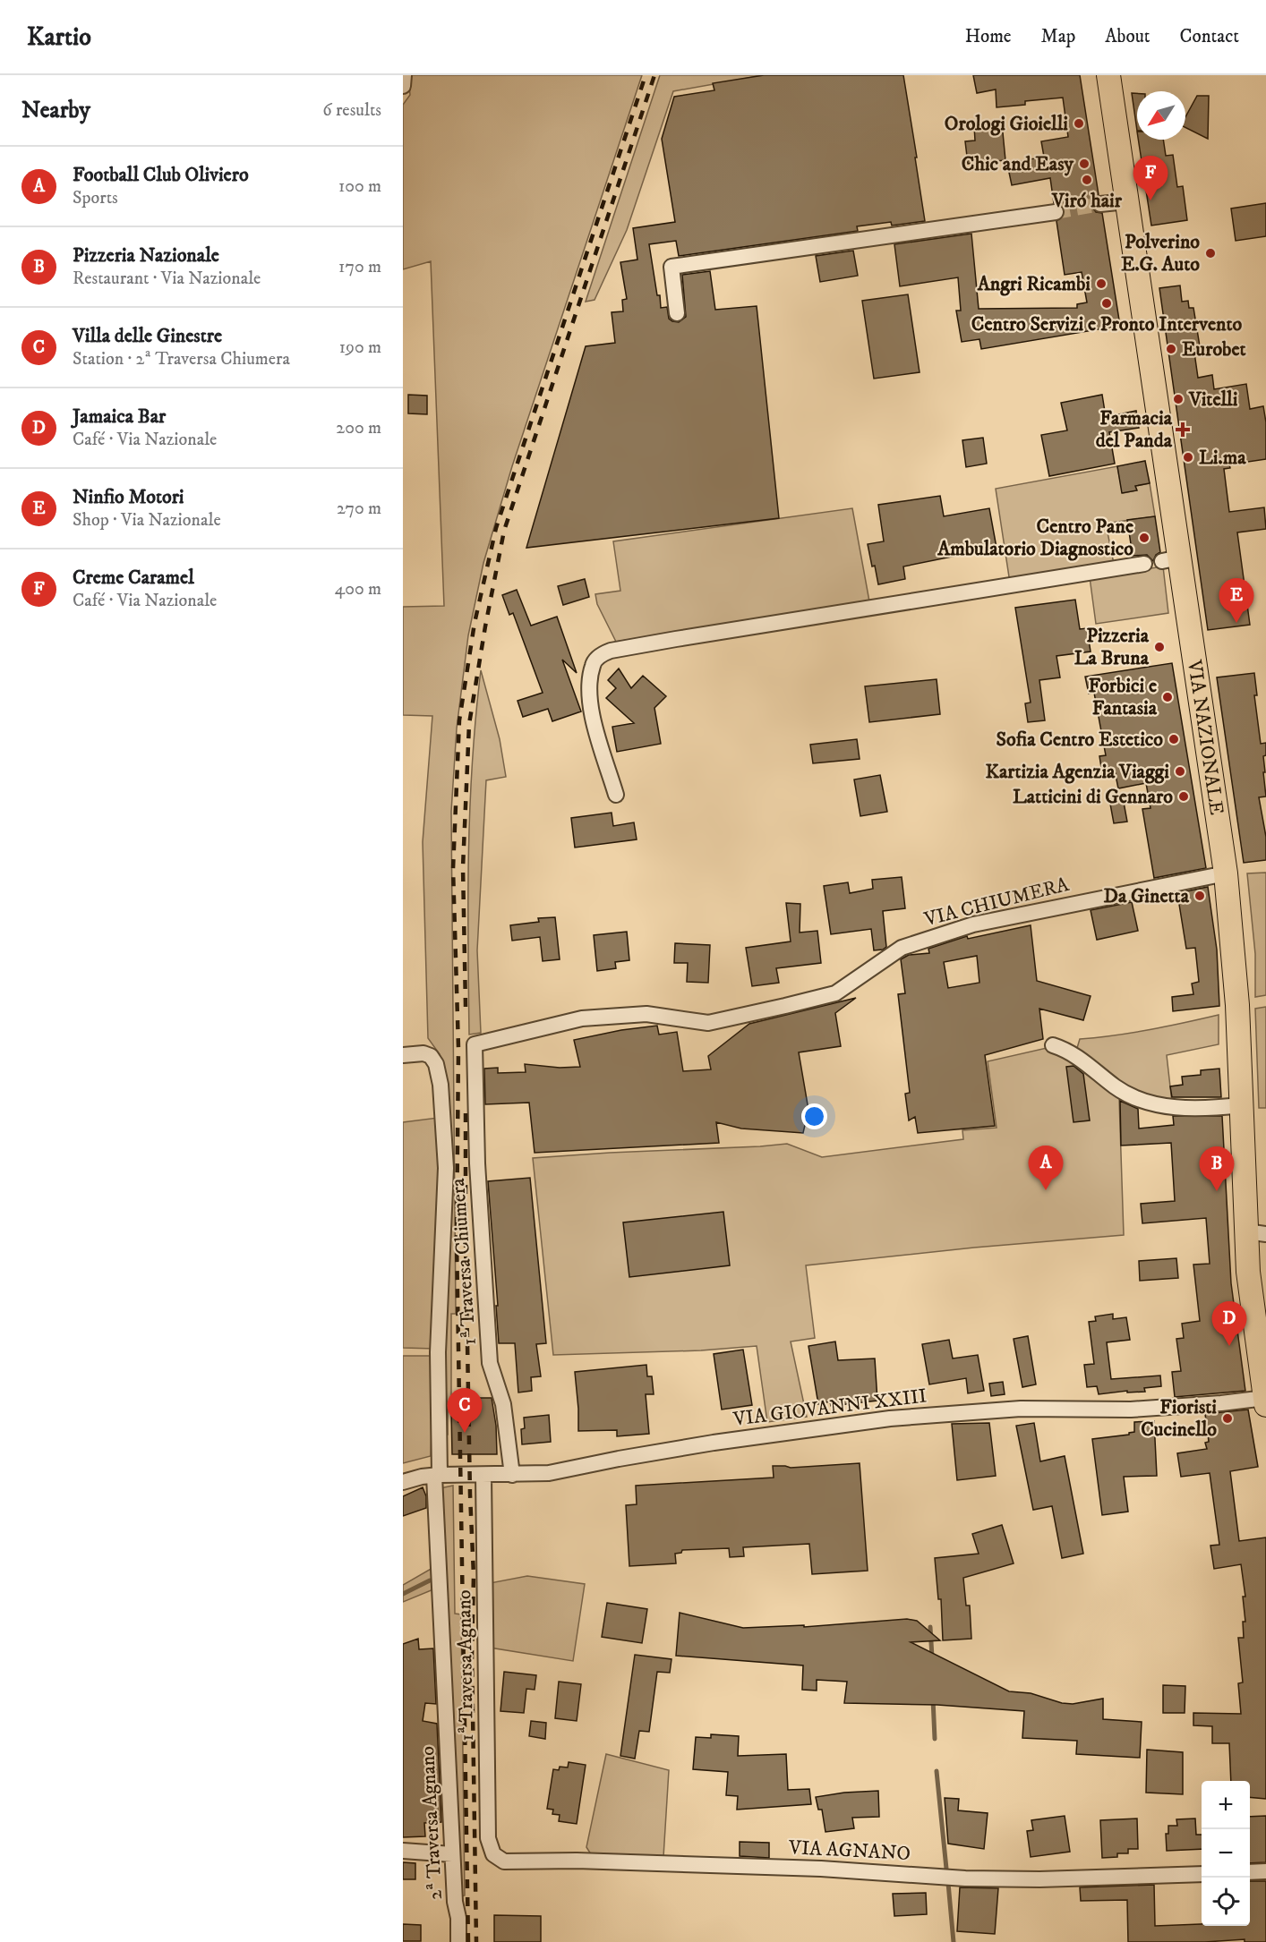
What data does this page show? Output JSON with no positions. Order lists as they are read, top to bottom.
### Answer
{
  "streets": {
    "main road": ["VIA NAZIONALE"],
    "street": [
      "VIA CHIUMERA",
      "1ª Traversa Chiumera",
      "VIA GIOVANNI XXIII",
      "1ª Traversa Agnano",
      "2ª Traversa Agnano",
      "VIA AGNANO"
    ]
  },
  "crossings": [
    ["VIA NAZIONALE", "VIA CHIUMERA"],
    ["VIA NAZIONALE", "VIA GIOVANNI XXIII"],
    ["VIA CHIUMERA", "1ª Traversa Chiumera"],
    ["1ª Traversa Chiumera", "VIA GIOVANNI XXIII"],
    ["VIA GIOVANNI XXIII", "1ª Traversa Agnano"],
    ["VIA GIOVANNI XXIII", "2ª Traversa Agnano"],
    ["1ª Traversa Agnano", "VIA AGNANO"]
  ],
  "places": {
    "other": [
      "Orologi Gioielli",
      "Chic and Easy",
      "Viró hair",
      "Polverino E.G. Auto",
      "Angri Ricambi",
      "Centro Servizi e Pronto Intervento",
      "Eurobet",
      "Vitelli",
      "Li.ma",
      "Centro Pane Ambulatorio Diagnostico",
      "Pizzeria La Bruna",
      "Forbici e Fantasia",
      "Sofia Centro Estetico",
      "Kartizia Agenzia Viaggi",
      "Latticini di Gennaro",
      "Da Ginetta",
      "Fioristi Cucinello"
    ],
    "health": ["Farmacia del Panda"]
  },
  "north": "bottom left",
  "page": {
    "header": "Kartio",
    "nav": [
      "Home",
      "Map",
      "About",
      "Contact"
    ],
    "heading": ["Nearby", "6 results"],
    "list": [
      {
        "mark": "A",
        "name": "Football Club Oliviero",
        "note": "Sports",
        "value": "100 m"
      },
      {
        "mark": "B",
        "name": "Pizzeria Nazionale",
        "note": "Restaurant · Via Nazionale",
        "value": "170 m"
      },
      {
        "mark": "C",
        "name": "Villa delle Ginestre",
        "note": "Station · 2ª Traversa Chiumera",
        "value": "190 m"
      },
      {
        "mark": "D",
        "name": "Jamaica Bar",
        "note": "Café · Via Nazionale",
        "value": "200 m"
      },
      {
        "mark": "E",
        "name": "Ninfio Motori",
        "note": "Shop · Via Nazionale",
        "value": "270 m"
      },
      {
        "mark": "F",
        "name": "Creme Caramel",
        "note": "Café · Via Nazionale",
        "value": "400 m"
      }
    ],
    "pins": [
      "F",
      "E",
      "A",
      "B",
      "D",
      "C"
    ],
    "map_buttons": ["+", "−"]
  }
}
